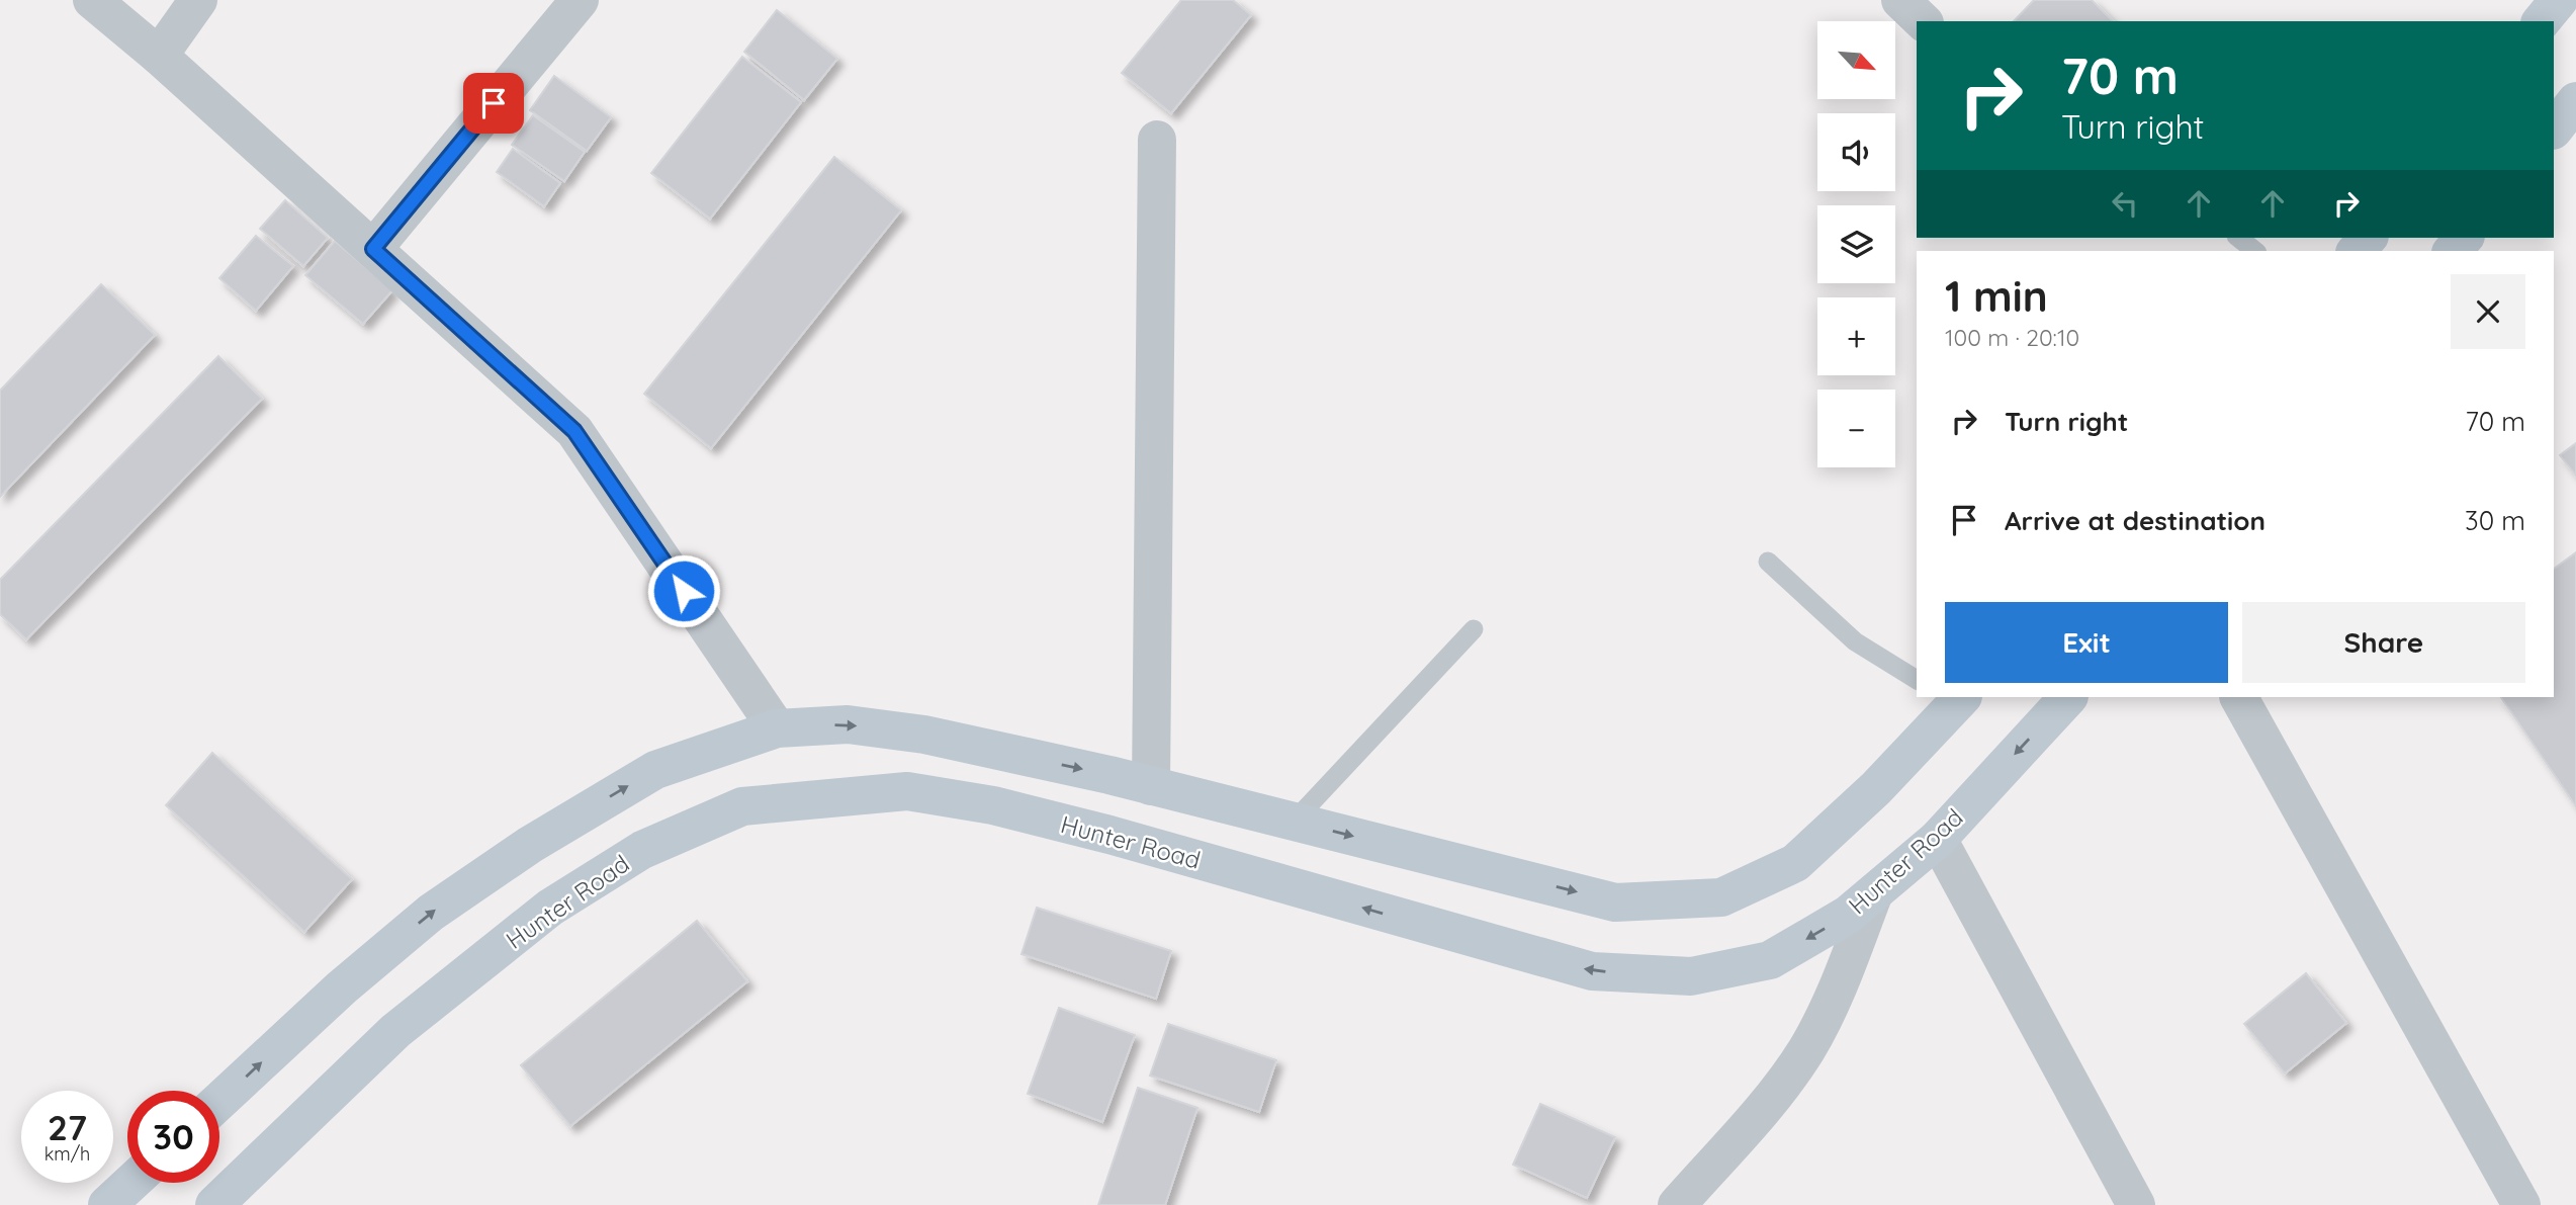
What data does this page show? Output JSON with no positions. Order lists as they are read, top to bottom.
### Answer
{
  "streets": {
    "main road": ["Hunter Road"]
  },
  "north": "bottom right",
  "page": {
    "map_buttons": ["+", "−"],
    "turn": ["70 m", "Turn right"],
    "heading": ["1 min", "100 m · 20:10"],
    "list": [
      {
        "name": "Turn right",
        "value": "70 m"
      },
      {
        "name": "Arrive at destination",
        "value": "30 m"
      }
    ],
    "buttons": ["Exit", "Share"],
    "speed": "27 km/h",
    "limit": "30"
  }
}
